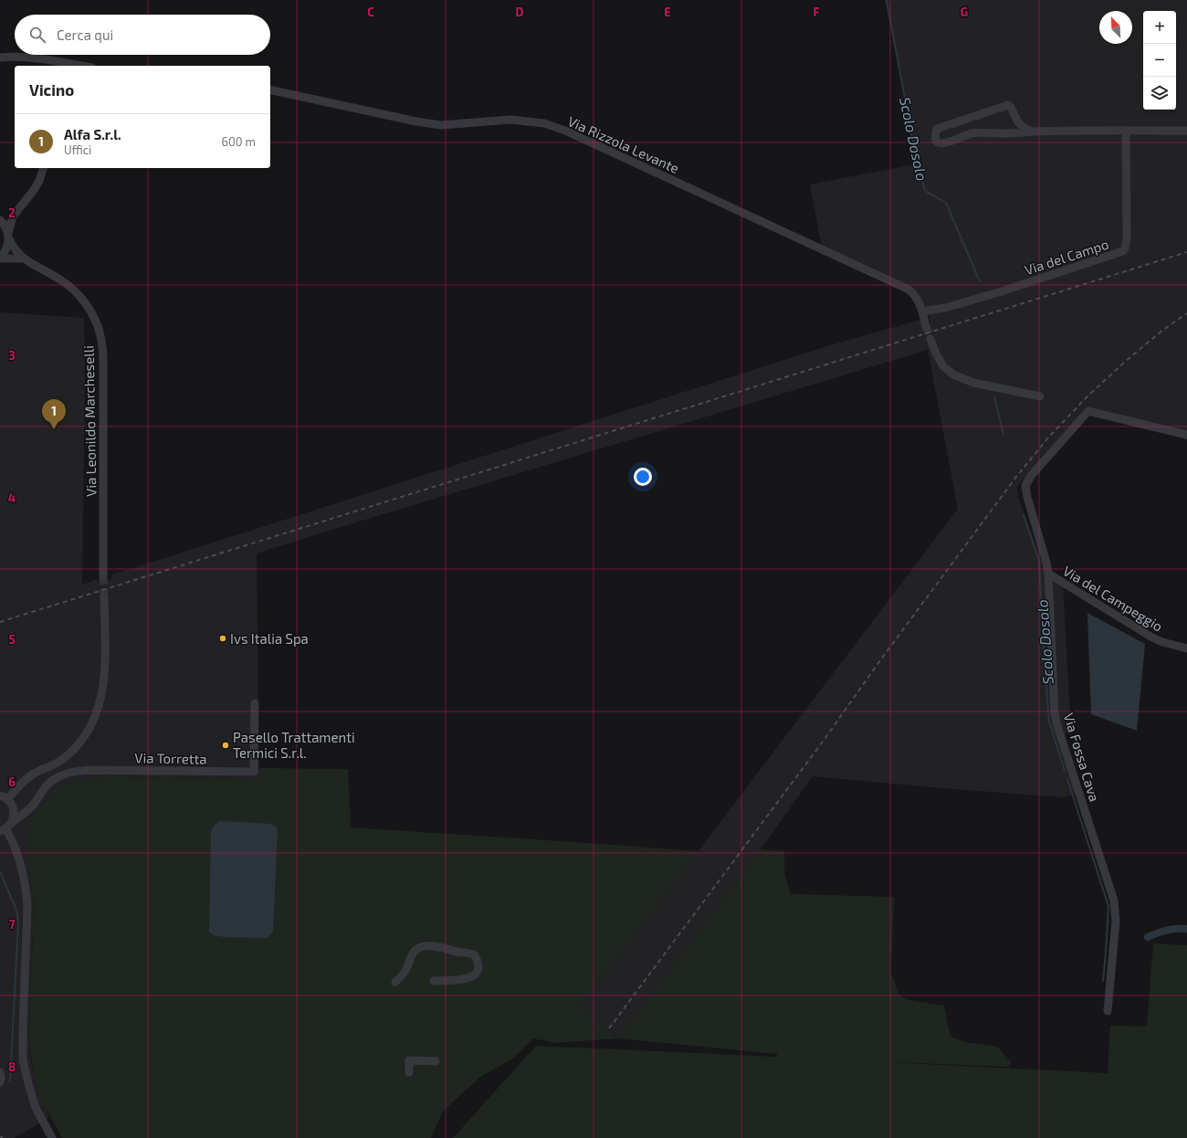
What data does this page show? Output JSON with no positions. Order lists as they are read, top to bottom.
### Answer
{
  "streets": {
    "street": [
      "Via Rizzola Levante",
      "Via del Campo",
      "Via Leonildo Marcheselli",
      "Via del Campeggio",
      "Via Fossa Cava",
      "Via Torretta"
    ]
  },
  "crossings": [
    ["Via Rizzola Levante", "Via del Campo"],
    ["Via del Campeggio", "Via Fossa Cava"]
  ],
  "water": ["Scolo Dosolo"],
  "places": ["Ivs Italia Spa", "Pasello Trattamenti Termici S.r.l."],
  "north": "top left",
  "page": {
    "map_buttons": ["+", "−"],
    "search": "Cerca qui",
    "heading": "Vicino",
    "list": [
      {
        "mark": "1",
        "name": "Alfa S.r.l.",
        "note": "Uffici",
        "value": "600 m"
      }
    ],
    "pins": "1"
  },
  "grid": {
    "columns": [
      "C",
      "D",
      "E",
      "F",
      "G"
    ],
    "rows": [
      "2",
      "3",
      "4",
      "5",
      "6",
      "7",
      "8"
    ]
  }
}
